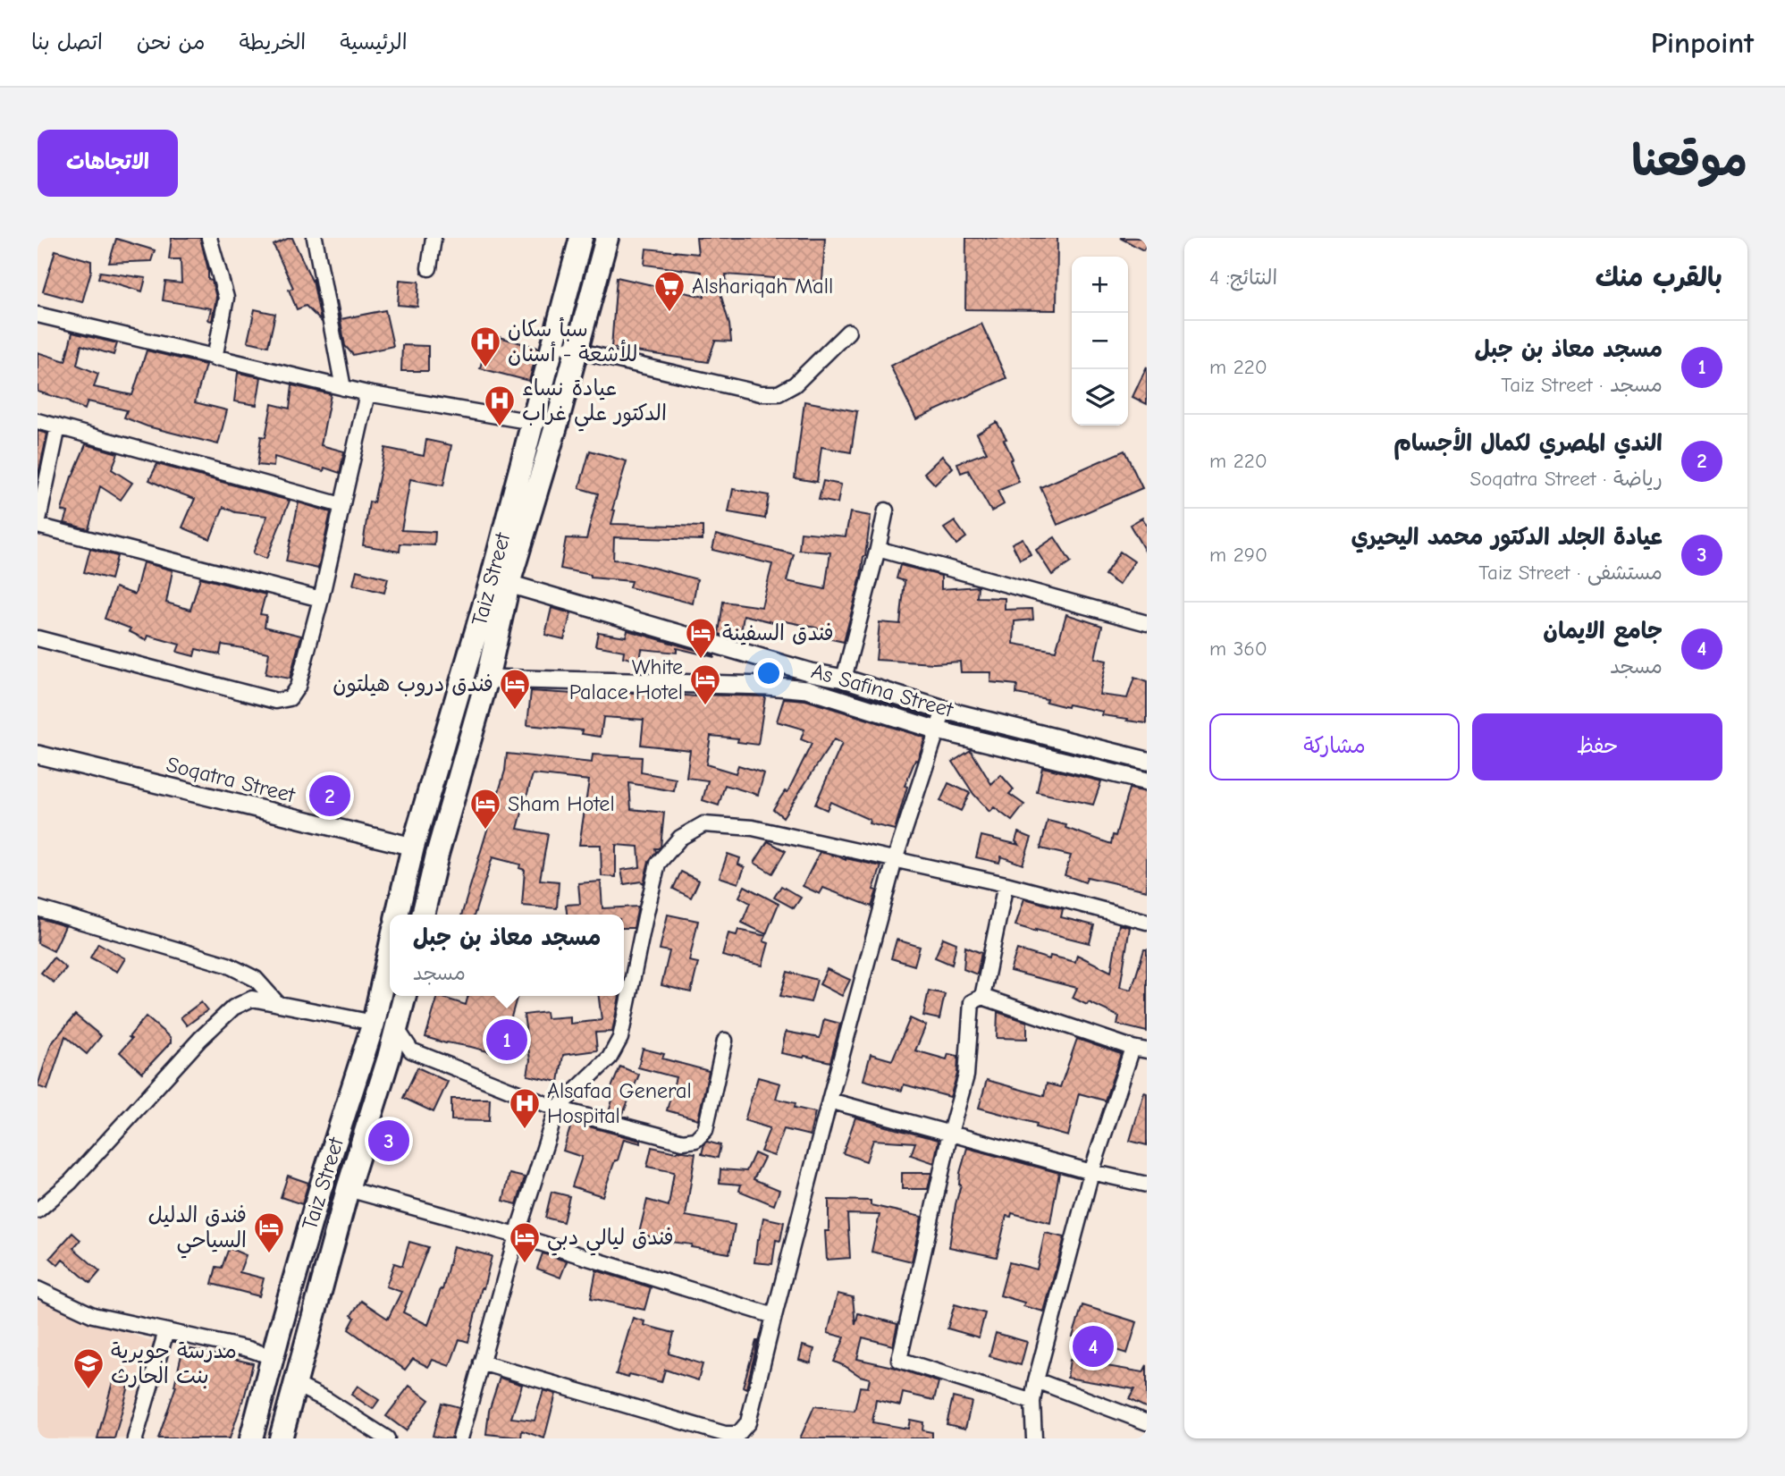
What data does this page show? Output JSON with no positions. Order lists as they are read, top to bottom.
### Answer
{
  "streets": {
    "highway": ["Taiz Street"],
    "street": ["As Safina Street", "Soqatra Street"]
  },
  "crossings": [
    ["Taiz Street", "As Safina Street"],
    ["Taiz Street", "Soqatra Street"]
  ],
  "places": {
    "supermarket": ["Alshariqah Mall"],
    "hospital": ["سبأ سكان للأشعة - أسنان", "عيادة نساء الدكتور علي غراب", "Alsafaa General Hospital"],
    "hotel": [
      "فندق السفينة",
      "White Palace Hotel",
      "فندق دروب هيلتون",
      "Sham Hotel",
      "فندق الدليل السياحي",
      "فندق ليالي دبي"
    ],
    "school or university": ["مدرسة جويرية بنت الحارث"]
  },
  "page": {
    "header": "Pinpoint",
    "nav": [
      "الرئيسية",
      "الخريطة",
      "من نحن",
      "اتصل بنا"
    ],
    "title": "موقعنا",
    "buttons": [
      "الاتجاهات",
      ["حفظ", "مشاركة"]
    ],
    "heading": ["بالقرب منك", "النتائج: 4"],
    "map_buttons": ["+", "−"],
    "list": [
      {
        "mark": "1",
        "name": "مسجد معاذ بن جبل",
        "note": "مسجد · Taiz Street",
        "value": "220 m"
      },
      {
        "mark": "2",
        "name": "الندي المصري لكمال الأجسام",
        "note": "رياضة · Soqatra Street",
        "value": "220 m"
      },
      {
        "mark": "3",
        "name": "عيادة الجلد الدكتور محمد اليحيري",
        "note": "مستشفى · Taiz Street",
        "value": "290 m"
      },
      {
        "mark": "4",
        "name": "جامع الايمان",
        "note": "مسجد",
        "value": "360 m"
      }
    ],
    "pins": [
      "2",
      "1",
      "3",
      "4"
    ],
    "popup": ["مسجد معاذ بن جبل", "مسجد"]
  }
}
